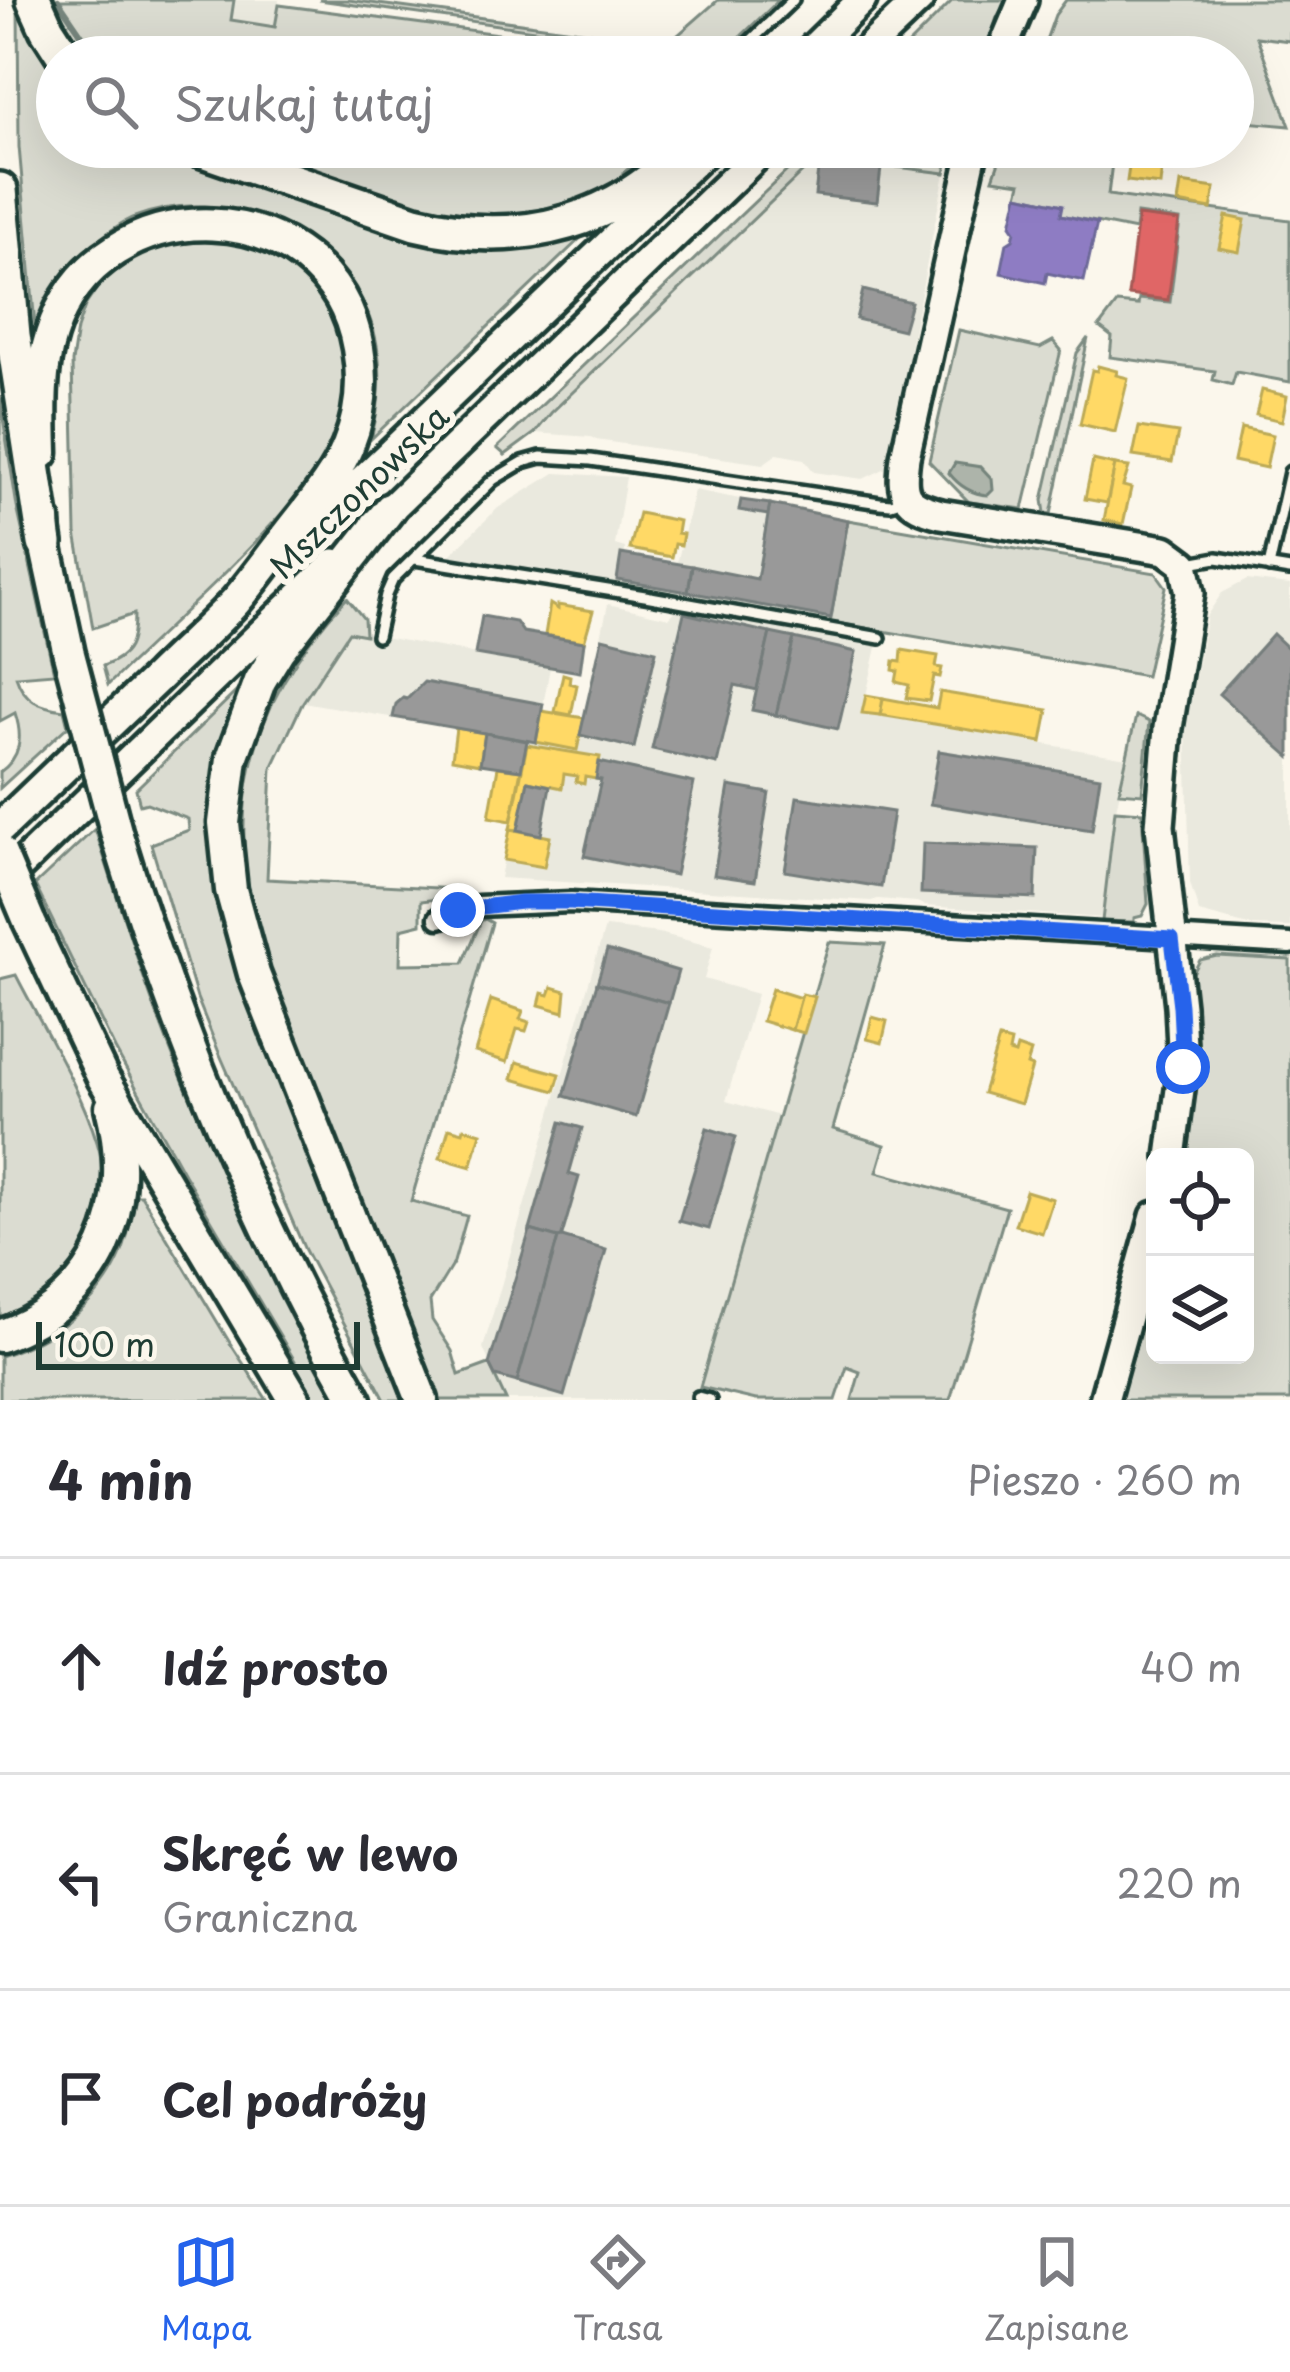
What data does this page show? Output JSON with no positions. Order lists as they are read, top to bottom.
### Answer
{
  "streets": {
    "main road": ["Mszczonowska"]
  },
  "scale_bar": "100 m",
  "page": {
    "search": "Szukaj tutaj",
    "scale": "100 m",
    "heading": ["4 min", "Pieszo · 260 m"],
    "list": [
      ["Idź prosto", "40 m"],
      ["Skręć w lewo", "Graniczna", "220 m"],
      "Cel podróży"
    ],
    "nav": ["Mapa", "Trasa", "Zapisane"]
  }
}
